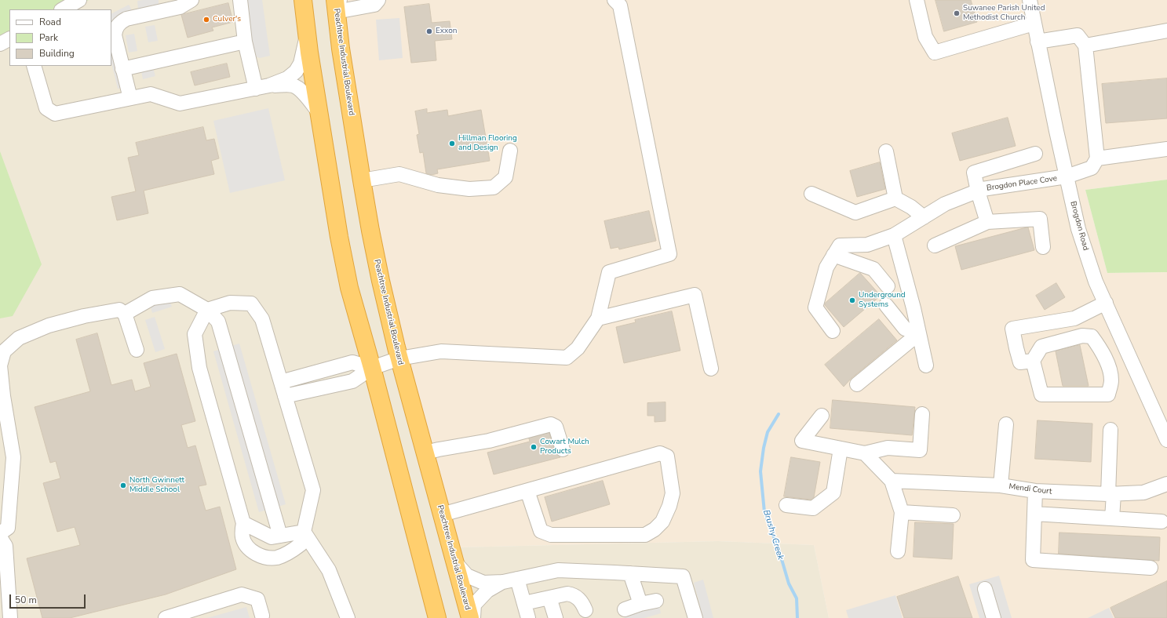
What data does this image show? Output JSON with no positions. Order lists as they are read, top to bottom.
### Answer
{
  "streets": {
    "highway": ["Peachtree Industrial Boulevard"],
    "street": ["Brogdon Place Cove", "Brogdon Road", "Mendi Court"]
  },
  "crossings": [
    ["Brogdon Place Cove", "Brogdon Road"]
  ],
  "water": ["Brushy Creek"],
  "places": [
    "Suwanee Parish United Methodist Church",
    "Culver's",
    "Exxon",
    "Hillman Flooring and Design",
    "Underground Systems",
    "Cowart Mulch Products",
    "North Gwinnett Middle School"
  ],
  "legend": ["Road", "Park", "Building"],
  "scale_bar": "50 m"
}
